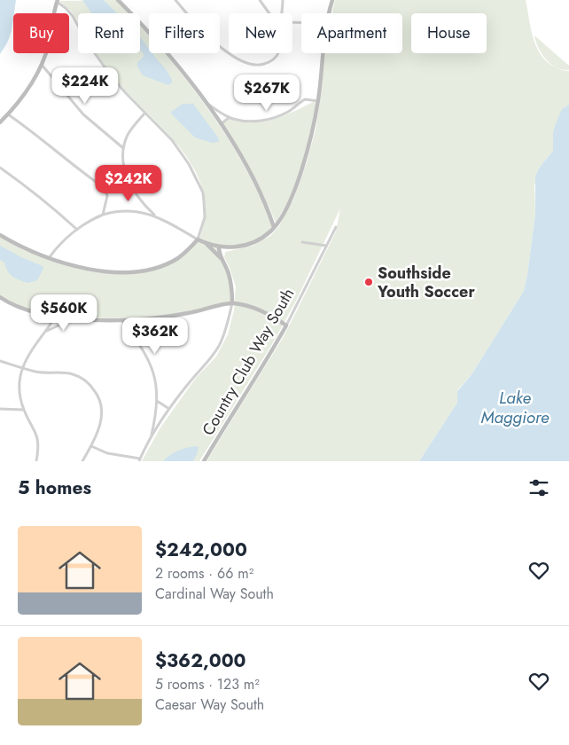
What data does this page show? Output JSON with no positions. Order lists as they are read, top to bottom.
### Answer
{
  "streets": {
    "street": ["Country Club Way South"]
  },
  "water": ["Lake Maggiore"],
  "places": ["Southside Youth Soccer"],
  "page": {
    "chip": [
      "Buy",
      "Rent",
      "Filters",
      "New",
      "Apartment",
      "House"
    ],
    "price": [
      "$224K",
      "$267K",
      "$242K",
      "$560K",
      "$362K"
    ],
    "heading": "5 homes",
    "list": [
      {
        "name": "$242,000",
        "note": "2 rooms · 66 m² · Cardinal Way South"
      },
      {
        "name": "$362,000",
        "note": "5 rooms · 123 m² · Caesar Way South"
      }
    ]
  }
}
